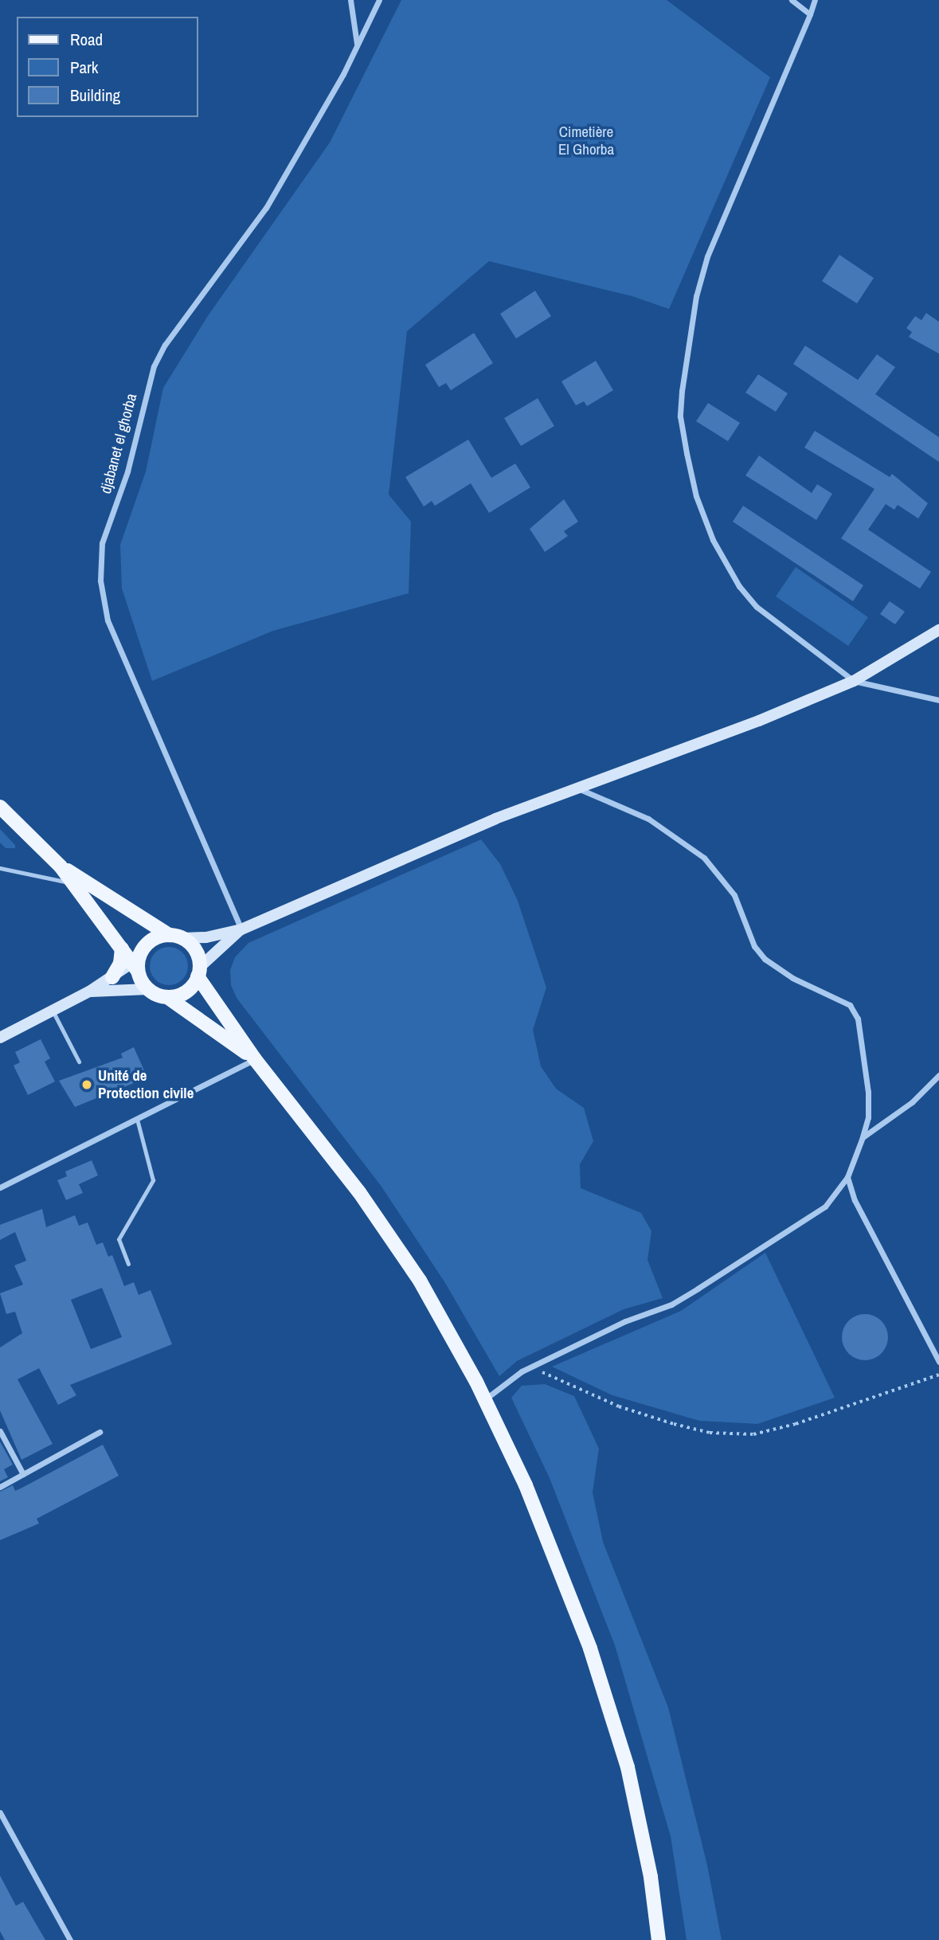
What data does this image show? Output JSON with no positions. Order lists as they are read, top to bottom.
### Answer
{
  "streets": {
    "street": ["djabanet el ghorba"]
  },
  "parks": ["Cimetière El Ghorba"],
  "places": ["Unité de Protection civile"],
  "legend": ["Road", "Park", "Building"]
}
